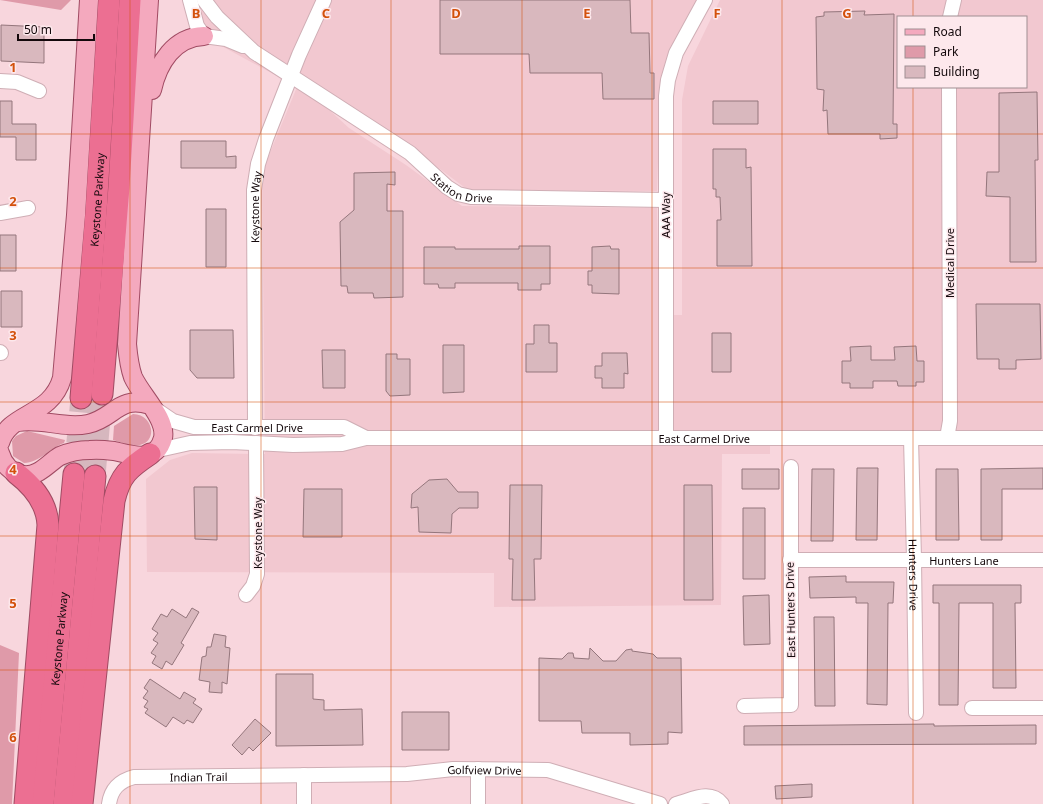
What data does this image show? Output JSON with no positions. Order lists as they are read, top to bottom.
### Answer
{
  "streets": {
    "highway": ["Keystone Parkway"],
    "street": [
      "Station Drive",
      "Keystone Way",
      "AAA Way",
      "Medical Drive",
      "East Carmel Drive",
      "Hunters Lane",
      "Hunters Drive",
      "East Hunters Drive",
      "Golfview Drive",
      "Indian Trail"
    ]
  },
  "crossings": [
    ["Station Drive", "Keystone Way"],
    ["Station Drive", "AAA Way"],
    ["Keystone Way", "East Carmel Drive"],
    ["AAA Way", "East Carmel Drive"],
    ["Medical Drive", "East Carmel Drive"],
    ["East Carmel Drive", "Hunters Drive"],
    ["Hunters Lane", "Hunters Drive"],
    ["Hunters Lane", "East Hunters Drive"],
    ["Golfview Drive", "Indian Trail"]
  ],
  "legend": ["Road", "Park", "Building"],
  "scale_bar": "50 m",
  "grid": {
    "columns": [
      "B",
      "C",
      "D",
      "E",
      "F",
      "G"
    ],
    "rows": [
      "1",
      "2",
      "3",
      "4",
      "5",
      "6"
    ]
  }
}
